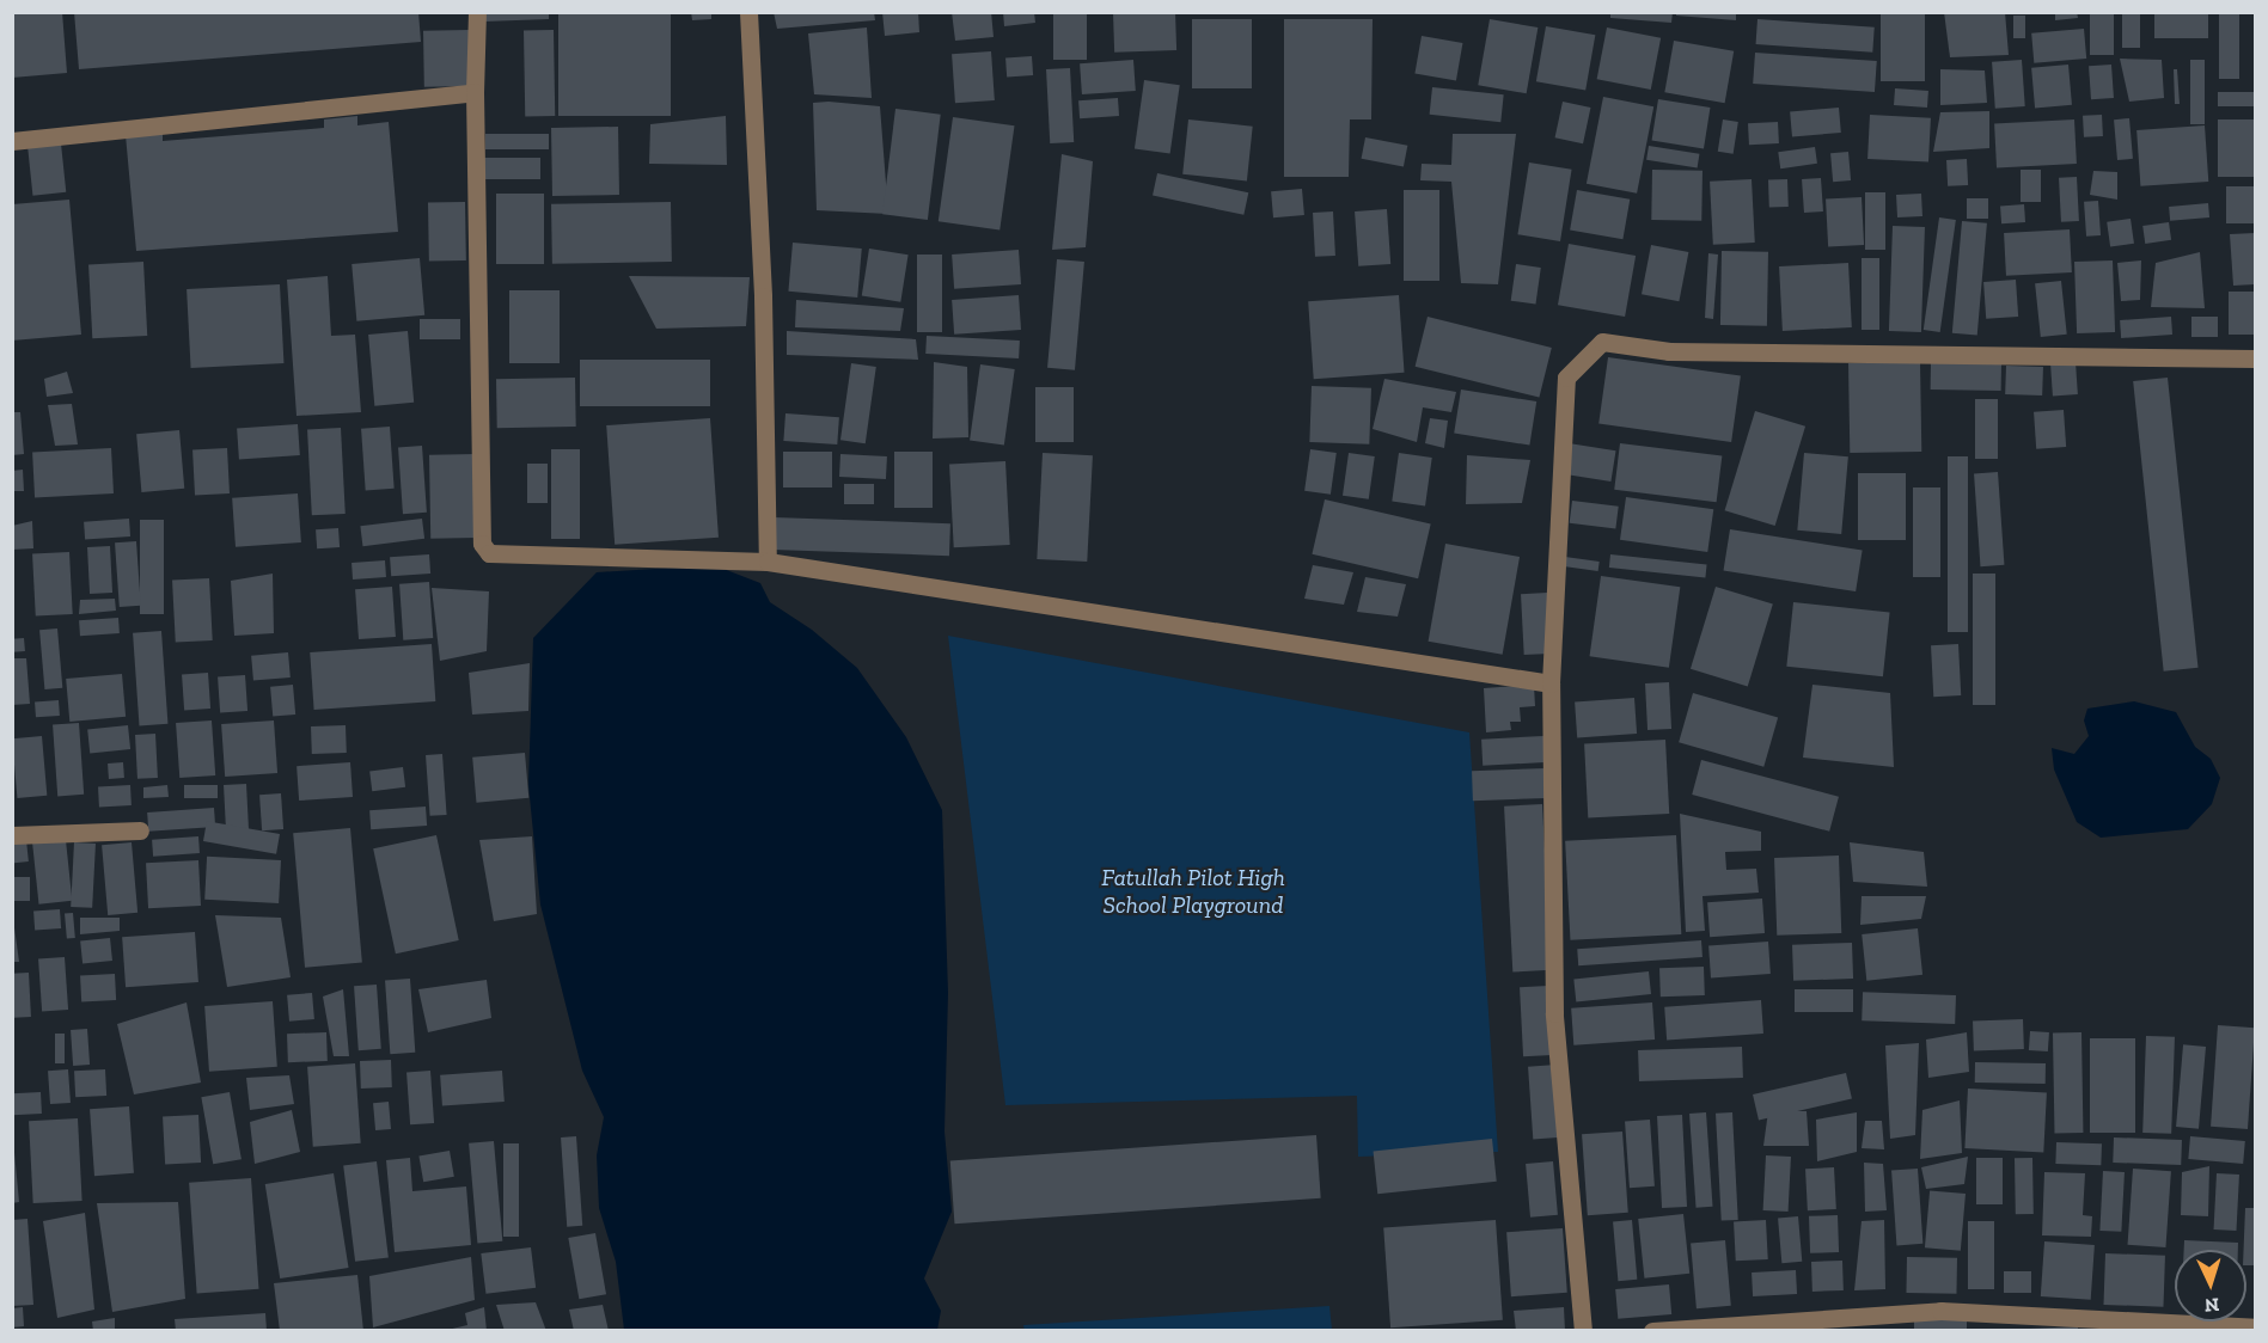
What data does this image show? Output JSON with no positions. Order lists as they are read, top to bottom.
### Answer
{
  "parks": ["Fatullah Pilot High School Playground"],
  "north": "bottom"
}
